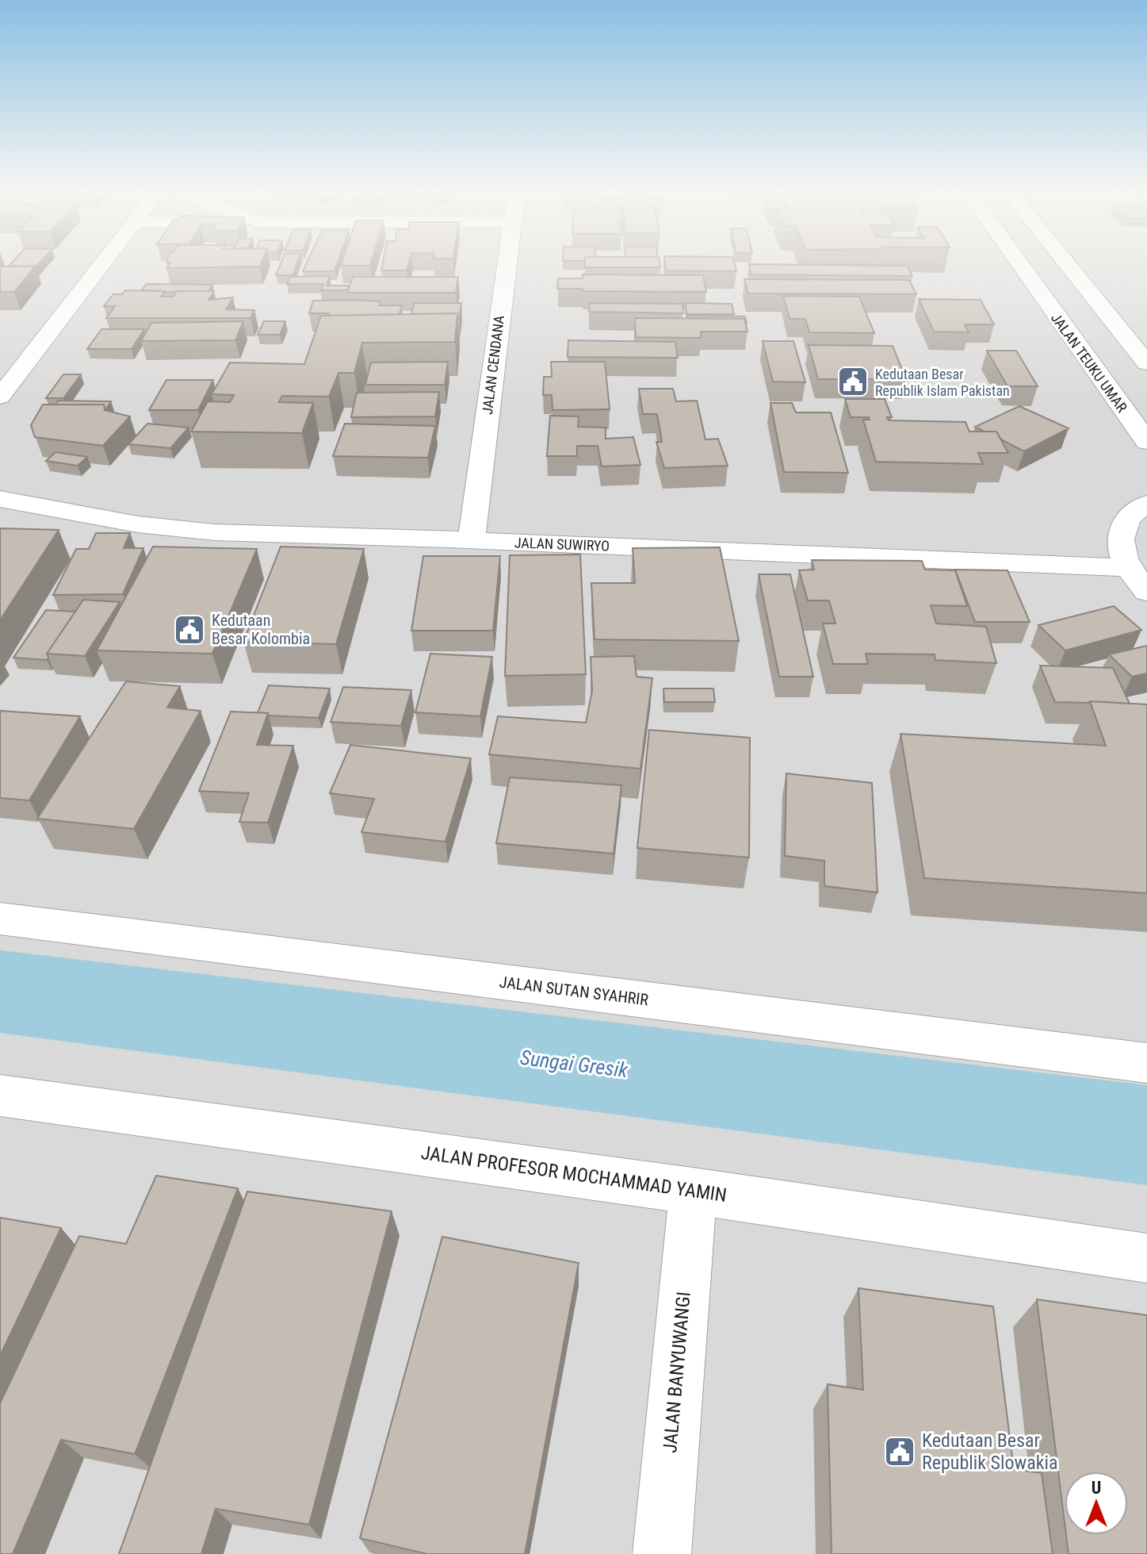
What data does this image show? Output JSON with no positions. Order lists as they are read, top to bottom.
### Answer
{
  "streets": {
    "street": [
      "JALAN TEUKU UMAR",
      "JALAN CENDANA",
      "JALAN SUWIRYO",
      "JALAN SUTAN SYAHRIR",
      "JALAN PROFESOR MOCHAMMAD YAMIN",
      "JALAN BANYUWANGI"
    ]
  },
  "crossings": [
    ["JALAN CENDANA", "JALAN SUWIRYO"],
    ["JALAN PROFESOR MOCHAMMAD YAMIN", "JALAN BANYUWANGI"]
  ],
  "water": ["Sungai Gresik"],
  "places": {
    "public building": ["Kedutaan Besar Republik Islam Pakistan", "Kedutaan Besar Kolombia", "Kedutaan Besar Republik Slowakia"]
  },
  "north": "top"
}
